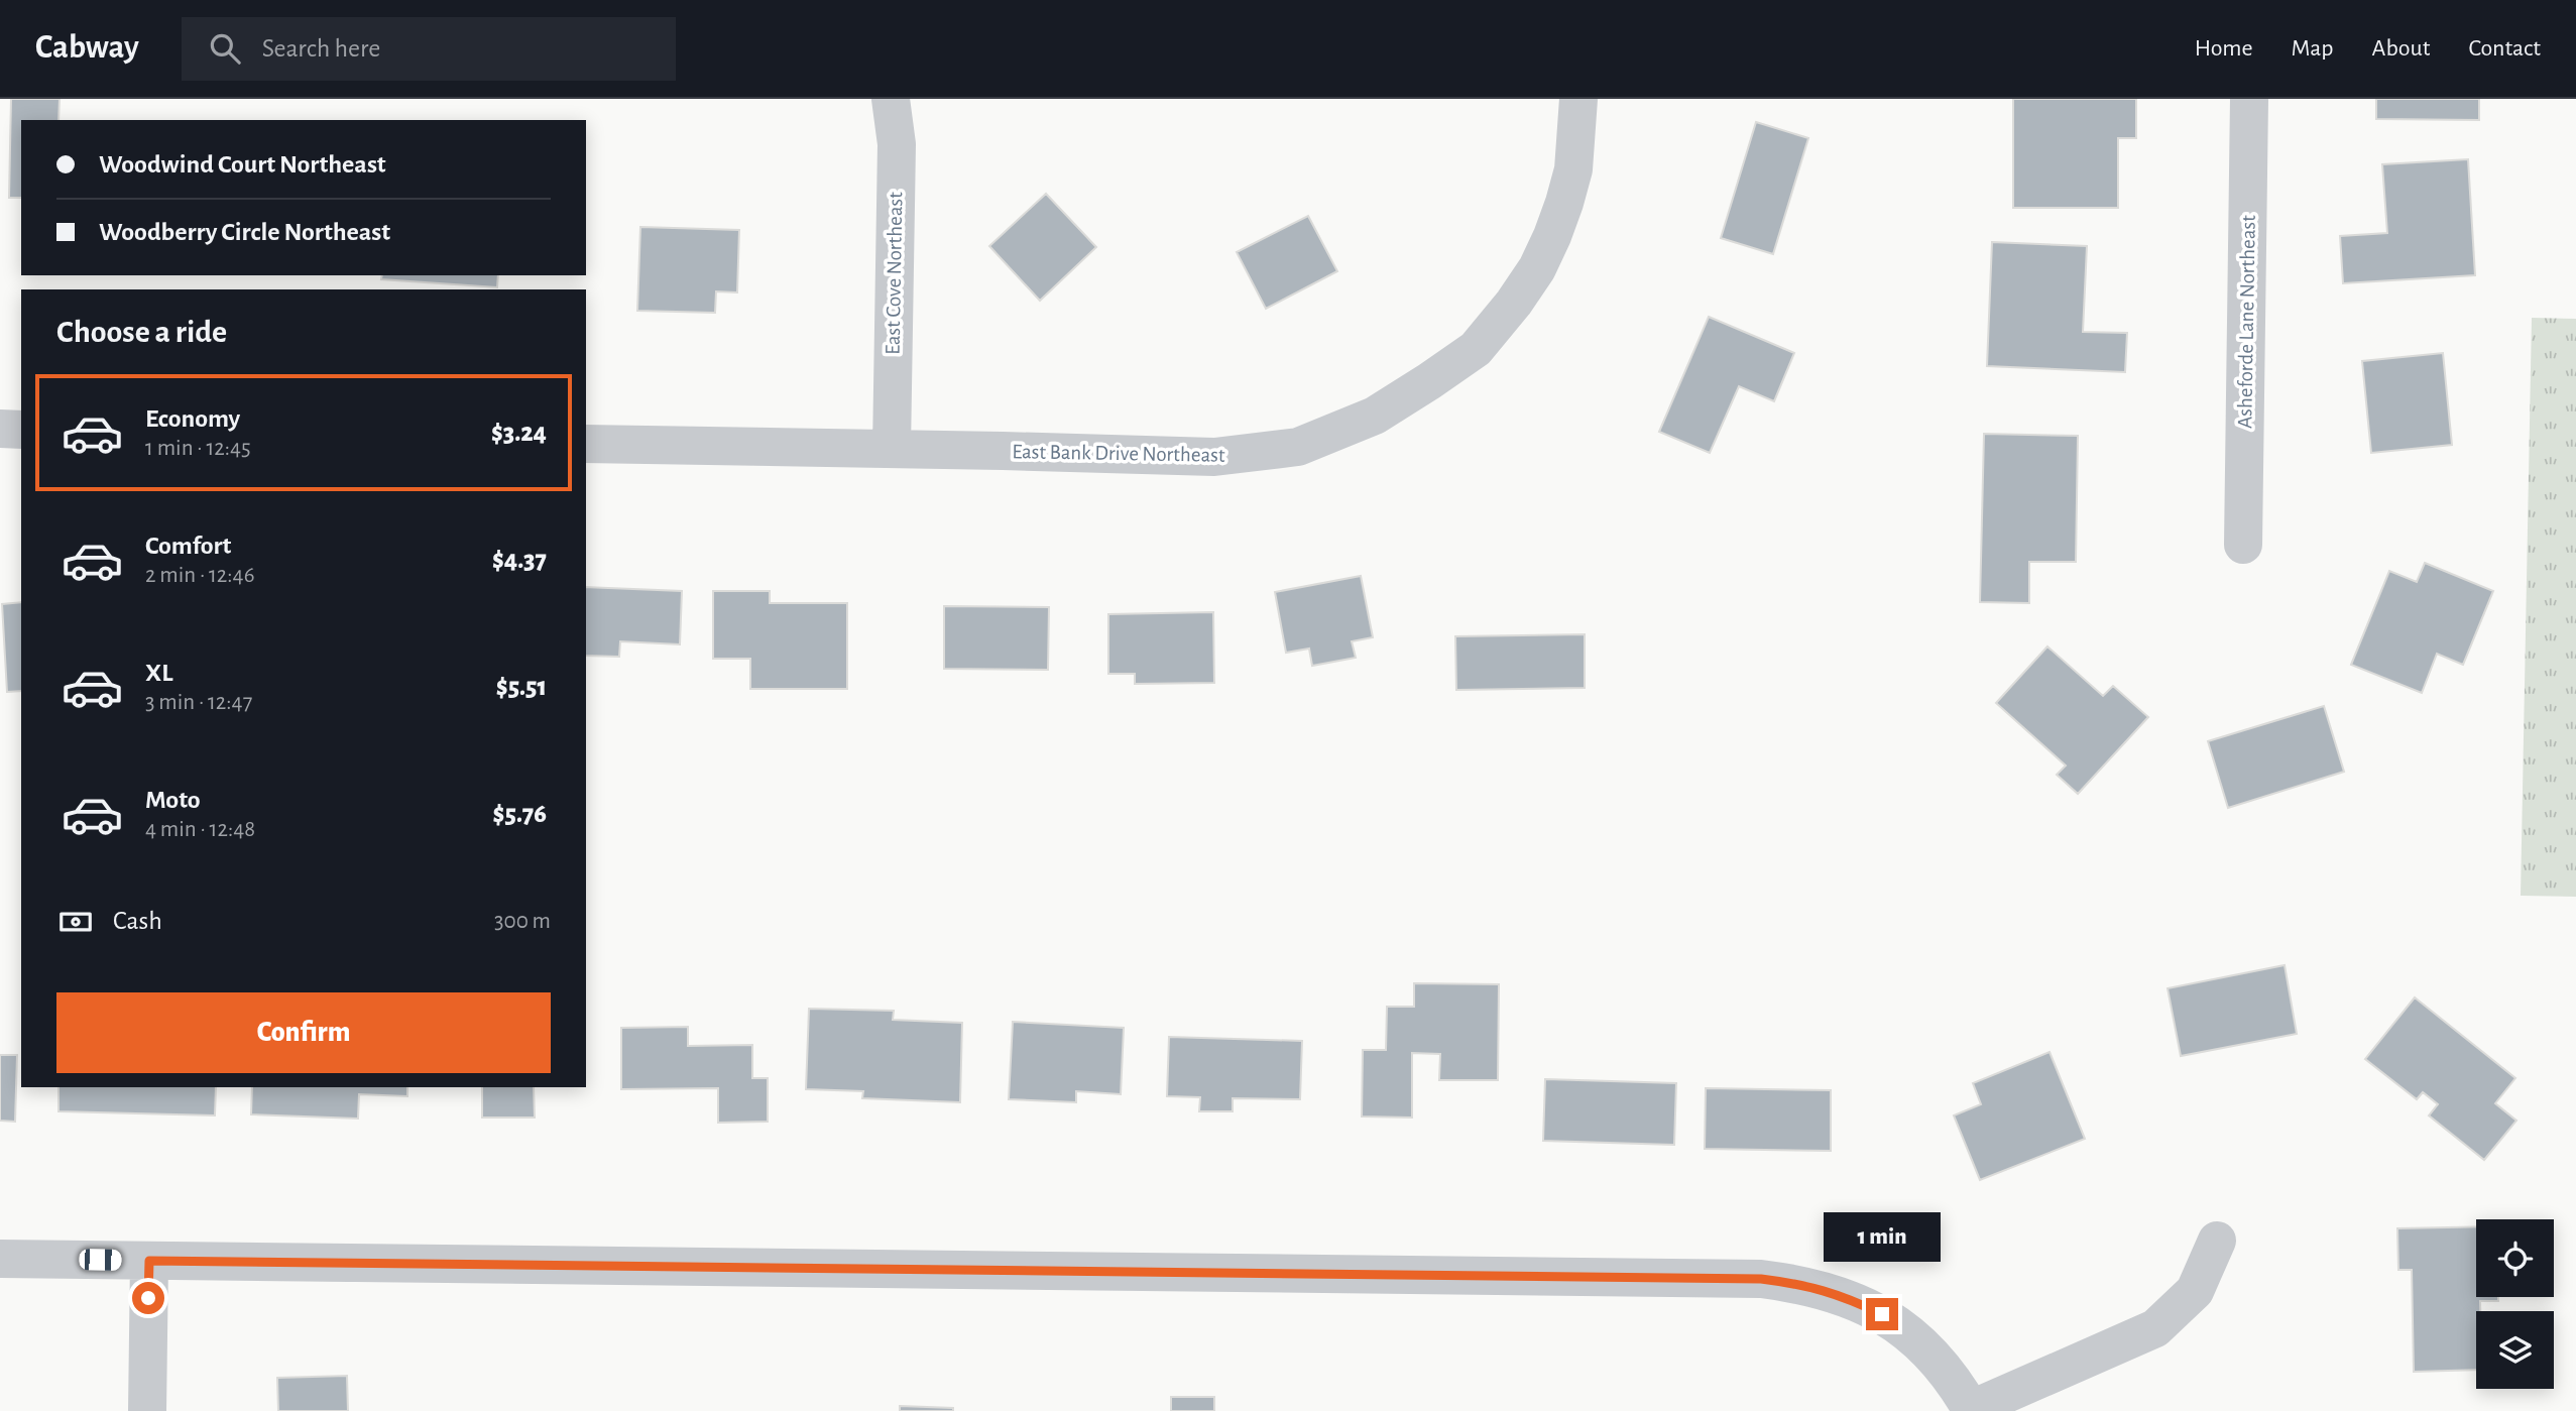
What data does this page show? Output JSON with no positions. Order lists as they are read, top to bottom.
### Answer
{
  "streets": {
    "street": ["East Cove Northeast", "Asheforde Lane Northeast", "East Bank Drive Northeast"]
  },
  "crossings": [
    ["East Cove Northeast", "East Bank Drive Northeast"]
  ],
  "page": {
    "header": "Cabway",
    "search": "Search here",
    "nav": [
      "Home",
      "Map",
      "About",
      "Contact"
    ],
    "banner": ["Woodwind Court Northeast", "Woodberry Circle Northeast"],
    "heading": "Choose a ride",
    "list": [
      {
        "name": "Economy",
        "note": "1 min · 12:45",
        "value": "$3.24"
      },
      {
        "name": "Comfort",
        "note": "2 min · 12:46",
        "value": "$4.37"
      },
      {
        "name": "XL",
        "note": "3 min · 12:47",
        "value": "$5.51"
      },
      {
        "name": "Moto",
        "note": "4 min · 12:48",
        "value": "$5.76"
      }
    ],
    "pay": ["Cash", "300 m"],
    "buttons": "Confirm",
    "bubble": "1 min"
  }
}
